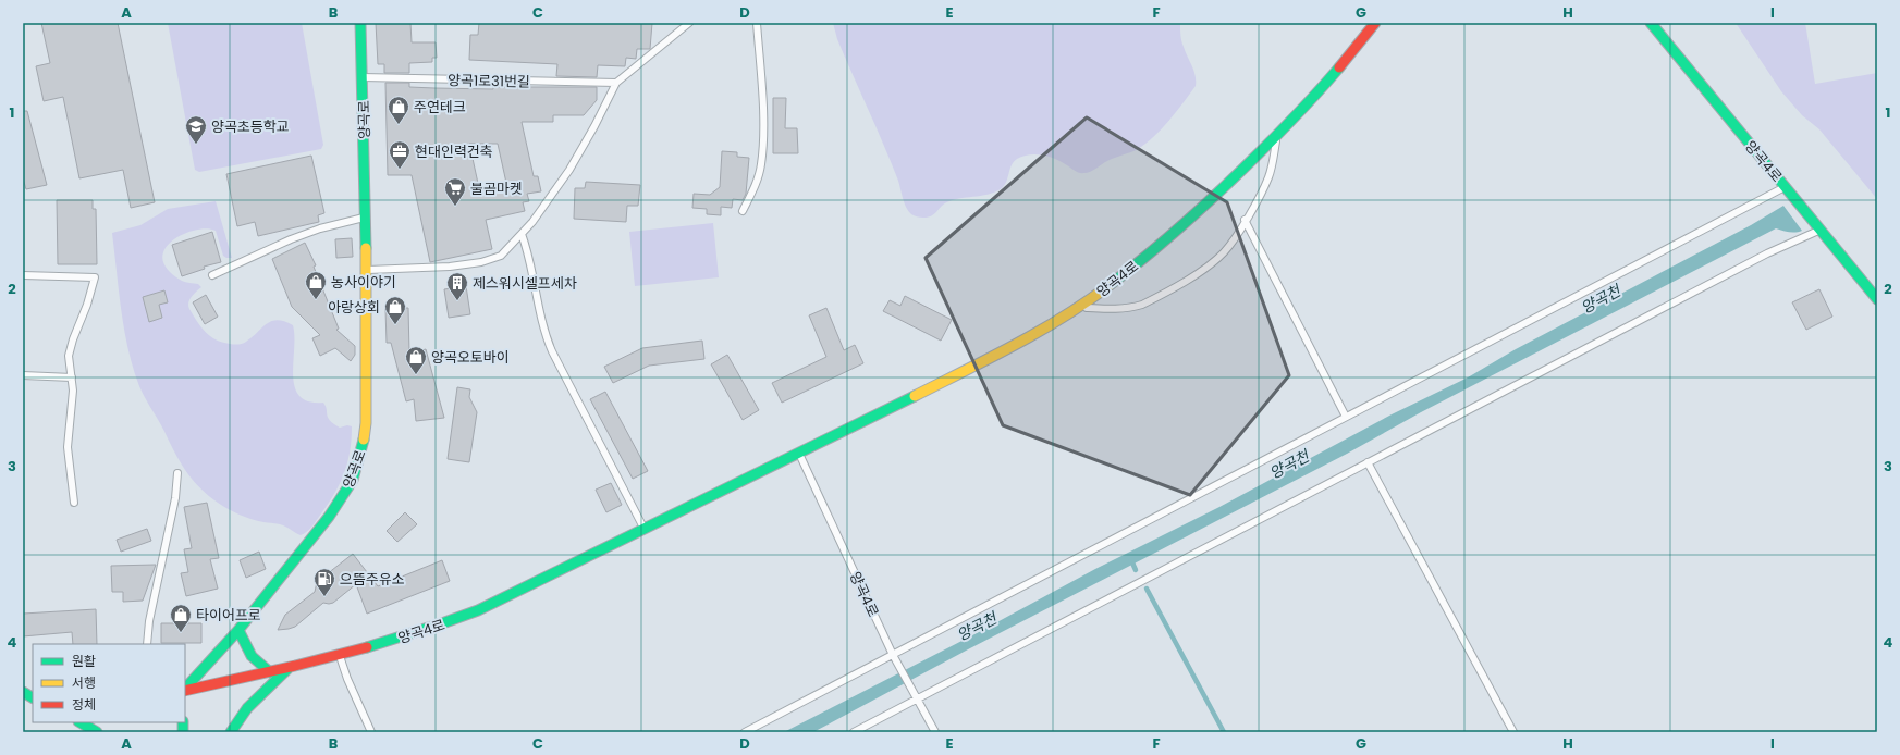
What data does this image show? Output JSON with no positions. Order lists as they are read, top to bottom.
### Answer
{
  "streets": {
    "main road": ["양곡로", "양곡4로"],
    "lane": ["양곡1로31번길"]
  },
  "crossings": [
    ["양곡1로31번길", "양곡로"]
  ],
  "water": ["양곡천"],
  "places": {
    "shop": [
      "주연테크",
      "농사이야기",
      "아랑상회",
      "양곡오토바이",
      "타이어프로"
    ],
    "school or university": ["양곡초등학교"],
    "office": ["현대인력건축"],
    "supermarket": ["불곰마켓"],
    "building": ["제스워시셀프세차"],
    "fuel station": ["으뜸주유소"]
  },
  "legend": ["원활", "서행", "정체"],
  "grid": {
    "columns": [
      "A",
      "B",
      "C",
      "D",
      "E",
      "F",
      "G",
      "H",
      "I"
    ],
    "rows": [
      "1",
      "2",
      "3",
      "4"
    ]
  }
}
